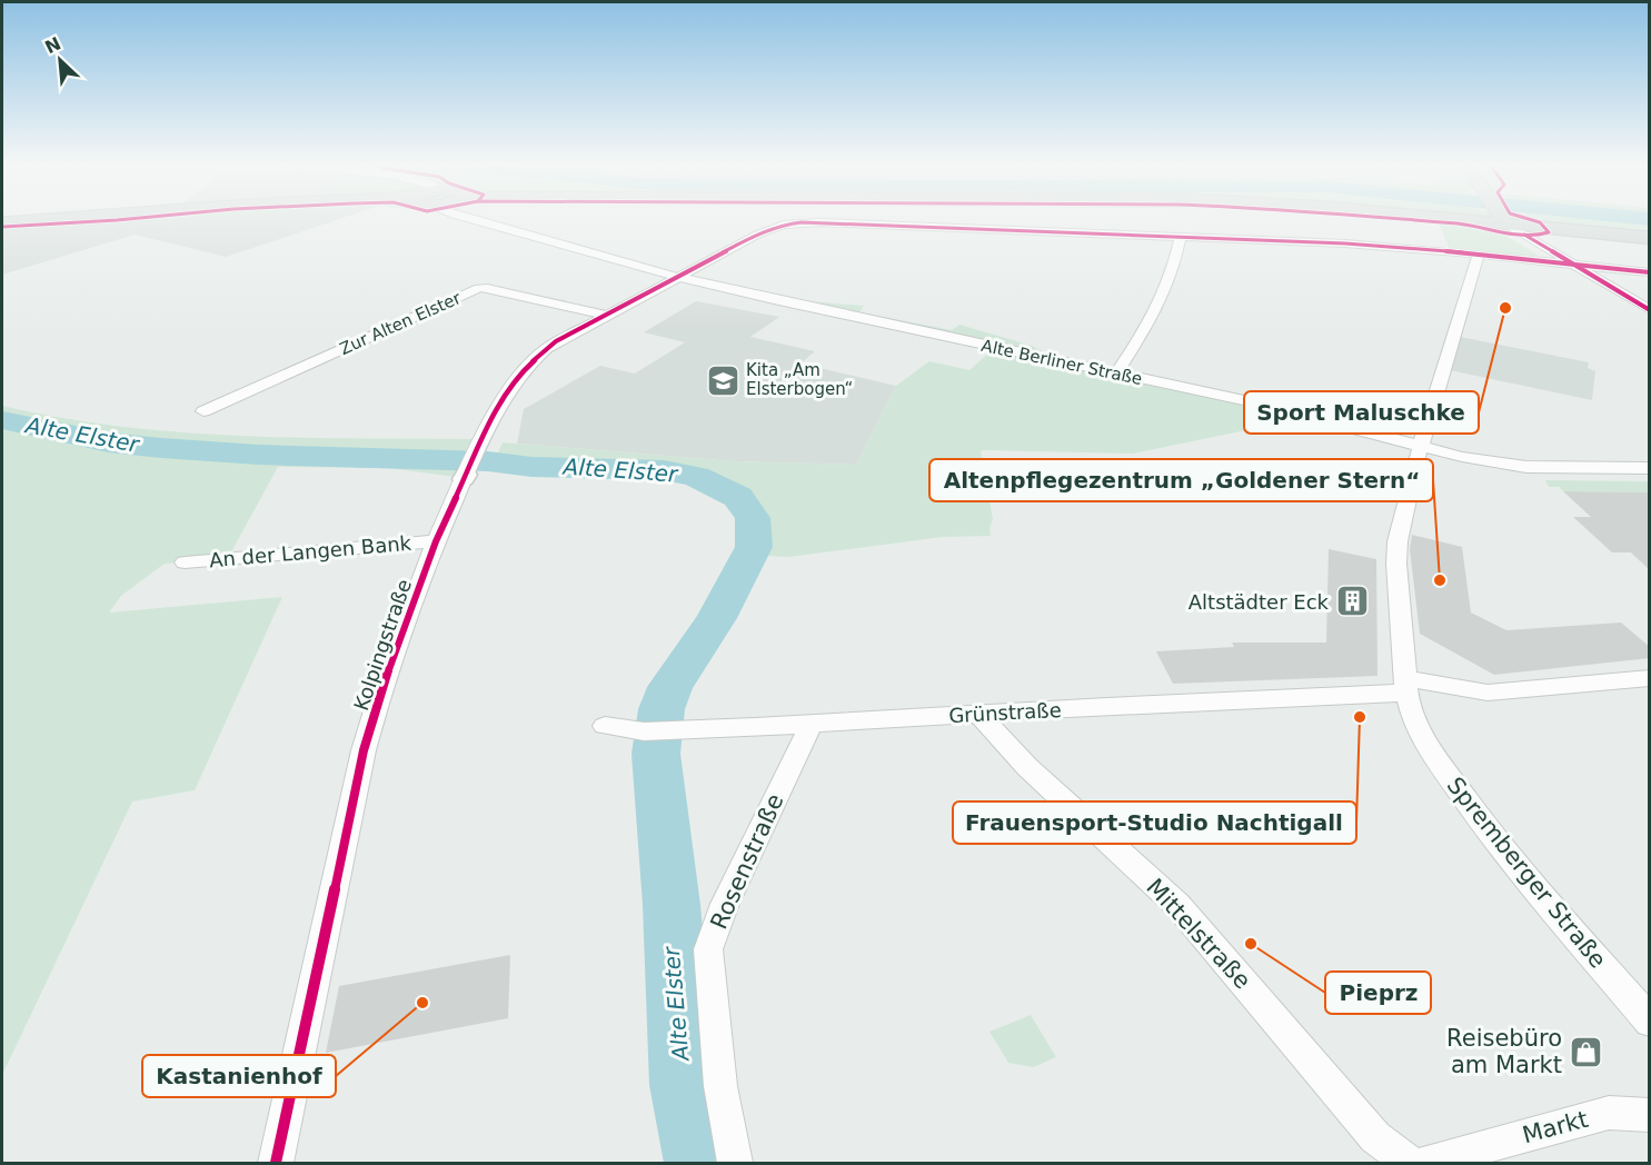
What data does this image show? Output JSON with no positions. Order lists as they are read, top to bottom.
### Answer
{
  "streets": {
    "street": [
      "Zur Alten Elster",
      "Alte Berliner Straße",
      "An der Langen Bank",
      "Kolpingstraße",
      "Grünstraße",
      "Rosenstraße",
      "Spremberger Straße",
      "Mittelstraße",
      "Markt"
    ]
  },
  "crossings": [
    ["Zur Alten Elster", "Kolpingstraße"],
    ["Alte Berliner Straße", "Kolpingstraße"],
    ["Alte Berliner Straße", "Spremberger Straße"],
    ["An der Langen Bank", "Kolpingstraße"],
    ["Kolpingstraße", "Spremberger Straße"],
    ["Grünstraße", "Rosenstraße"],
    ["Grünstraße", "Spremberger Straße"],
    ["Grünstraße", "Mittelstraße"]
  ],
  "water": ["Alte Elster"],
  "places": {
    "other": [
      "Sport Maluschke",
      "Altenpflegezentrum „Goldener Stern“",
      "Frauensport-Studio Nachtigall",
      "Pieprz",
      "Kastanienhof"
    ],
    "school or university": ["Kita „Am Elsterbogen“"],
    "building": ["Altstädter Eck"],
    "shop": ["Reisebüro am Markt"]
  },
  "north": "top left"
}
